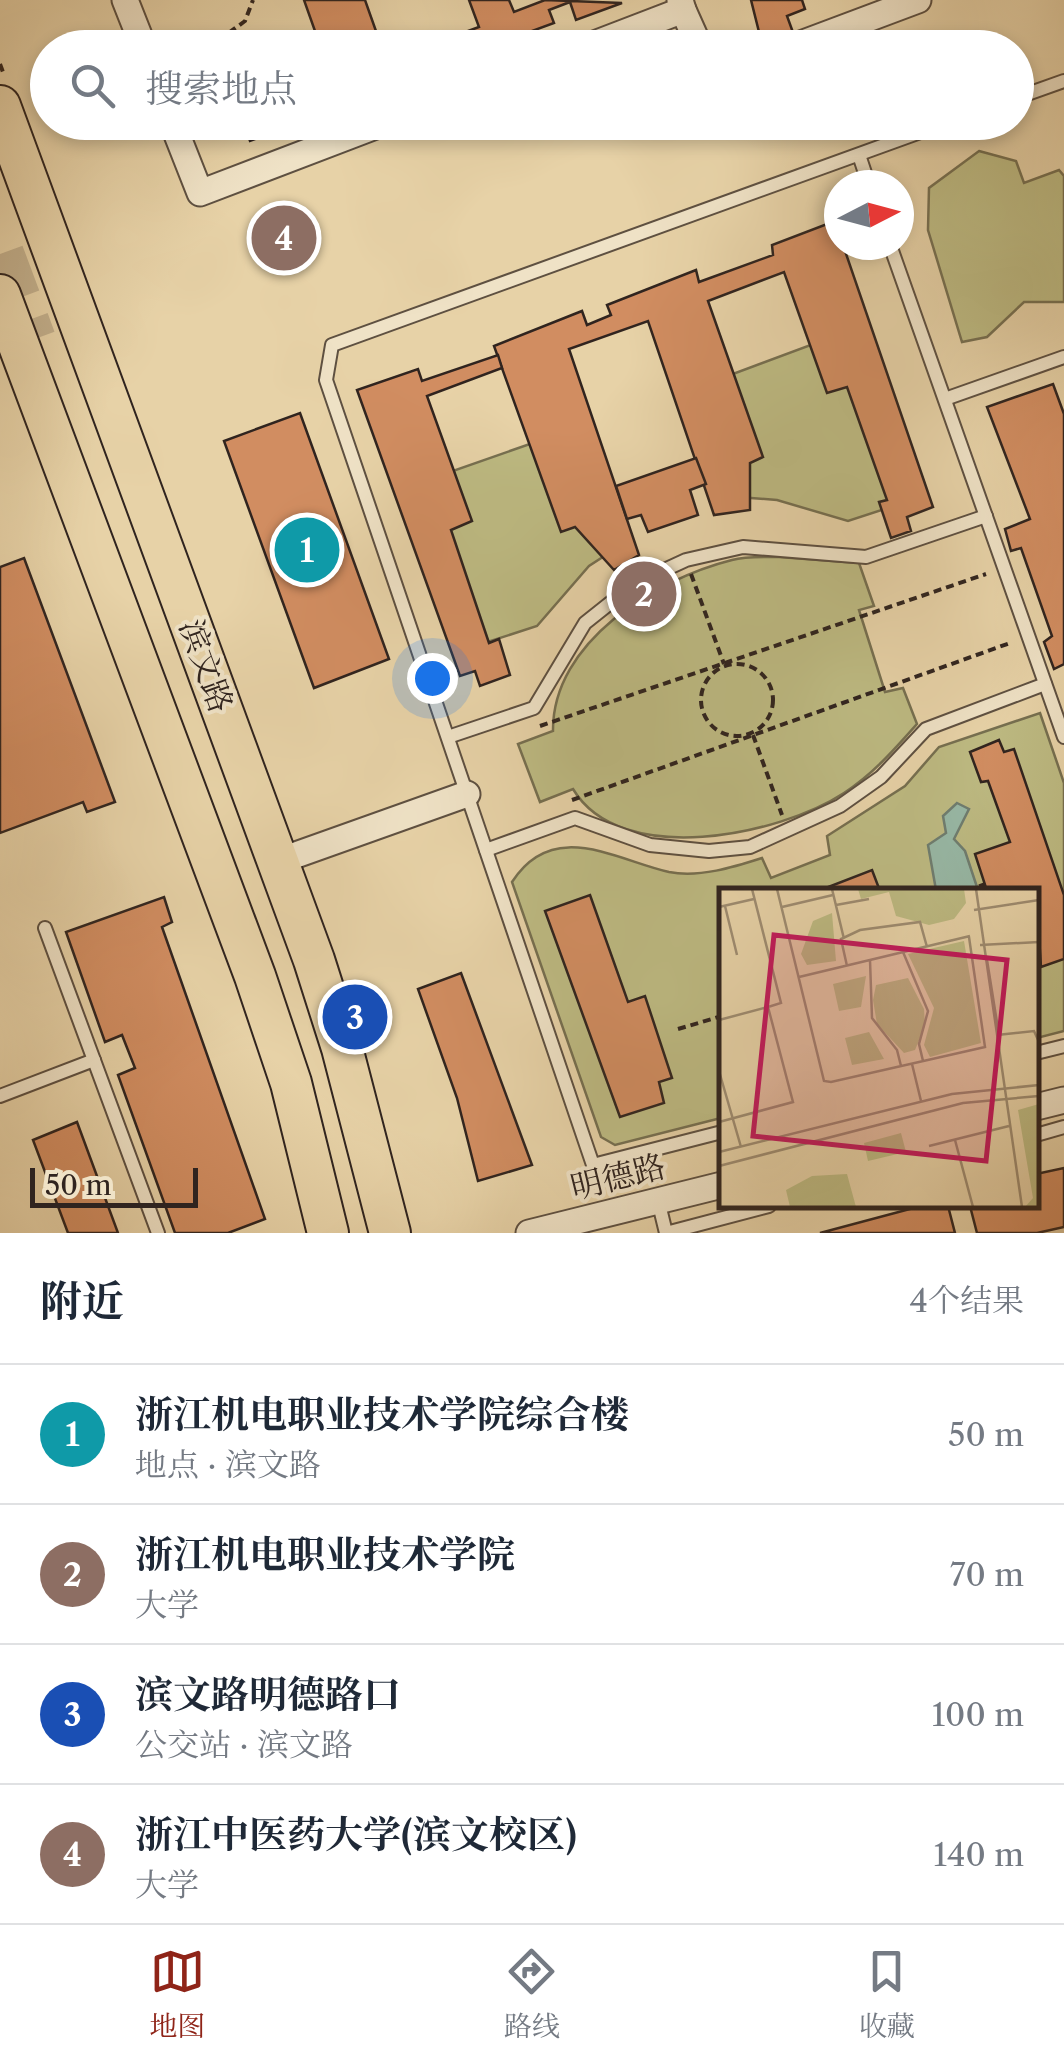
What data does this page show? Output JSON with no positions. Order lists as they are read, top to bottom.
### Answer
{
  "streets": {
    "main road": ["滨文路"],
    "street": ["明德路"]
  },
  "scale_bar": "50 m",
  "north": "right",
  "page": {
    "search": "搜索地点",
    "pins": [
      "4",
      "1",
      "2",
      "3"
    ],
    "scale": "50 m",
    "heading": ["附近", "4个结果"],
    "list": [
      {
        "mark": "1",
        "name": "浙江机电职业技术学院综合楼",
        "note": "地点 · 滨文路",
        "value": "50 m"
      },
      {
        "mark": "2",
        "name": "浙江机电职业技术学院",
        "note": "大学",
        "value": "70 m"
      },
      {
        "mark": "3",
        "name": "滨文路明德路口",
        "note": "公交站 · 滨文路",
        "value": "100 m"
      },
      {
        "mark": "4",
        "name": "浙江中医药大学(滨文校区)",
        "note": "大学",
        "value": "140 m"
      }
    ],
    "nav": ["地图", "路线", "收藏"]
  }
}
